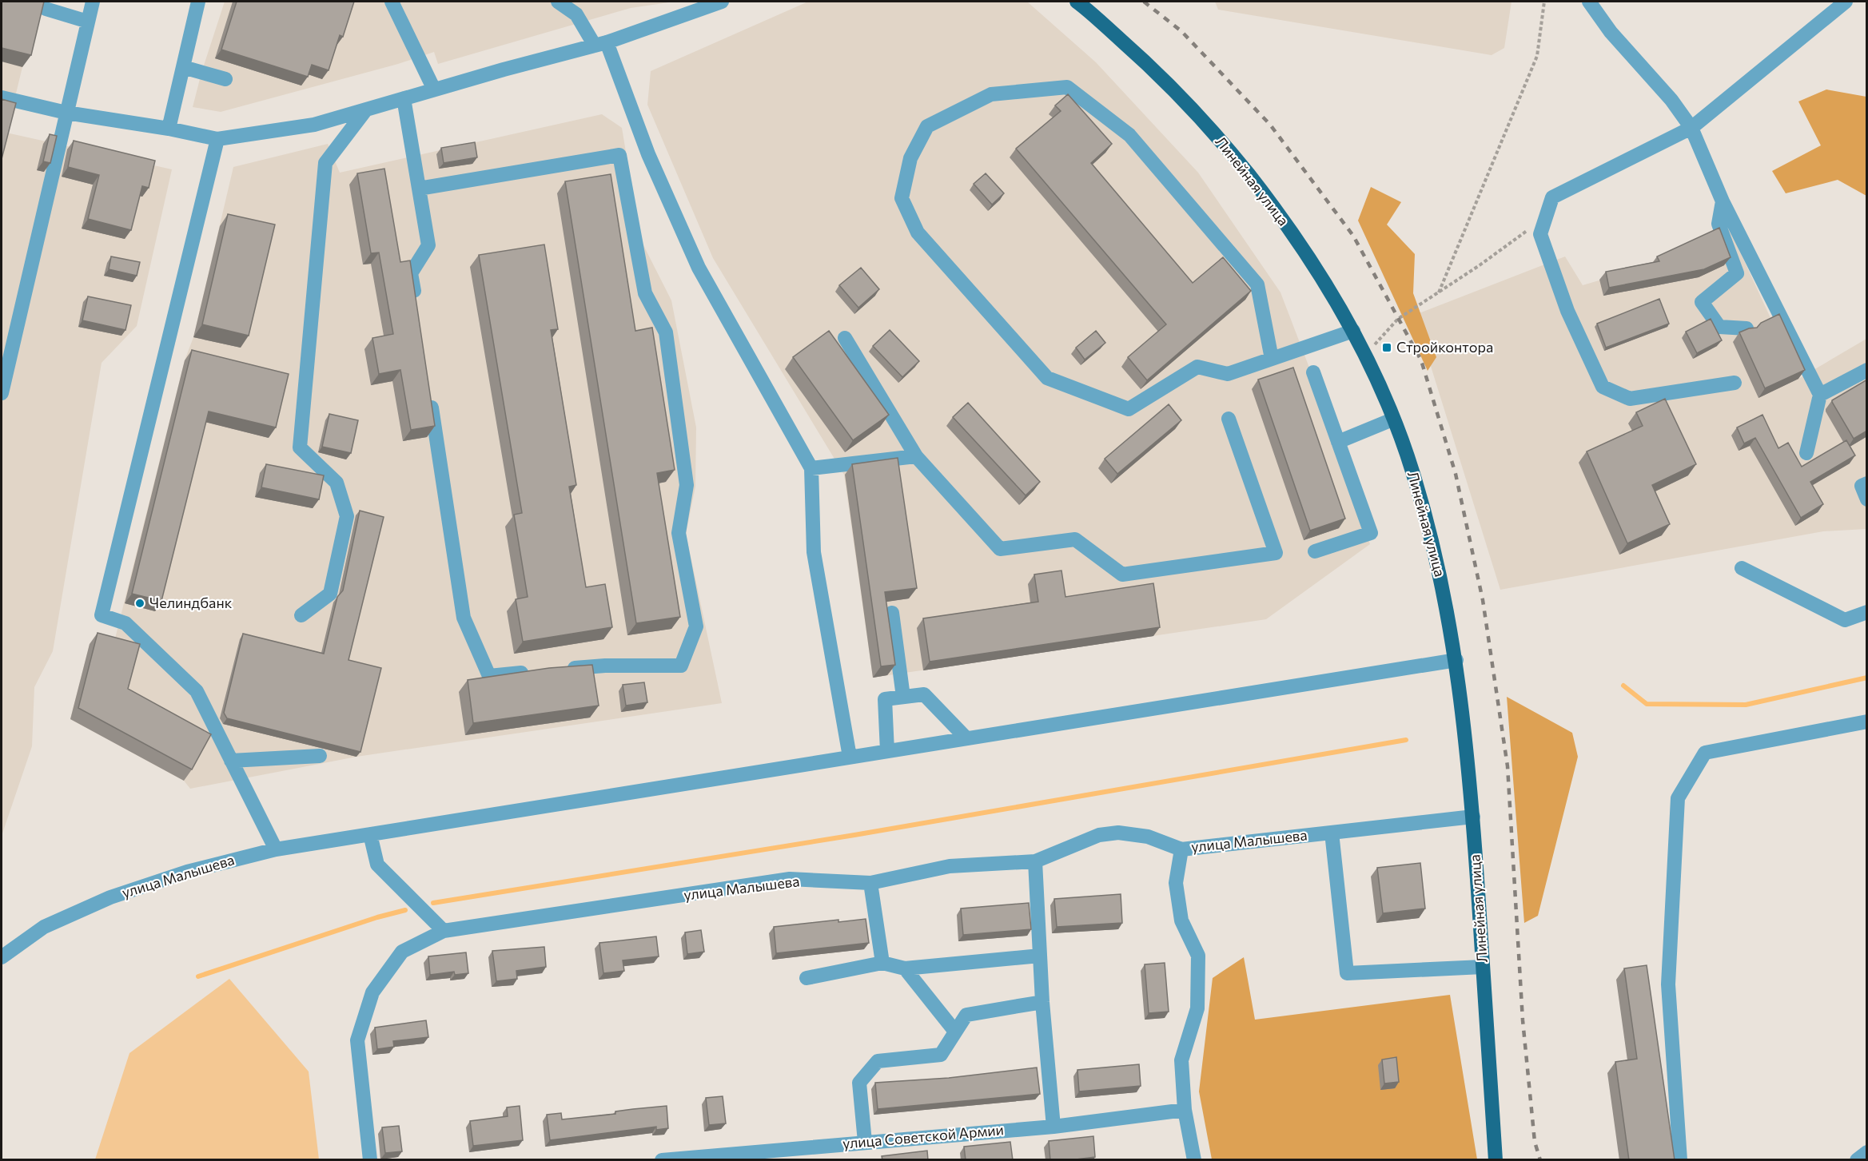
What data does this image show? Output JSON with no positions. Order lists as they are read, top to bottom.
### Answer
{
  "streets": {
    "main road": ["Линейная улица"],
    "street": ["улица Малышева", "улица Советской Армии"]
  },
  "crossings": [
    ["Линейная улица", "улица Малышева"]
  ],
  "places": {
    "transit": ["Стройконтора"],
    "other": ["Челиндбанк"]
  }
}
